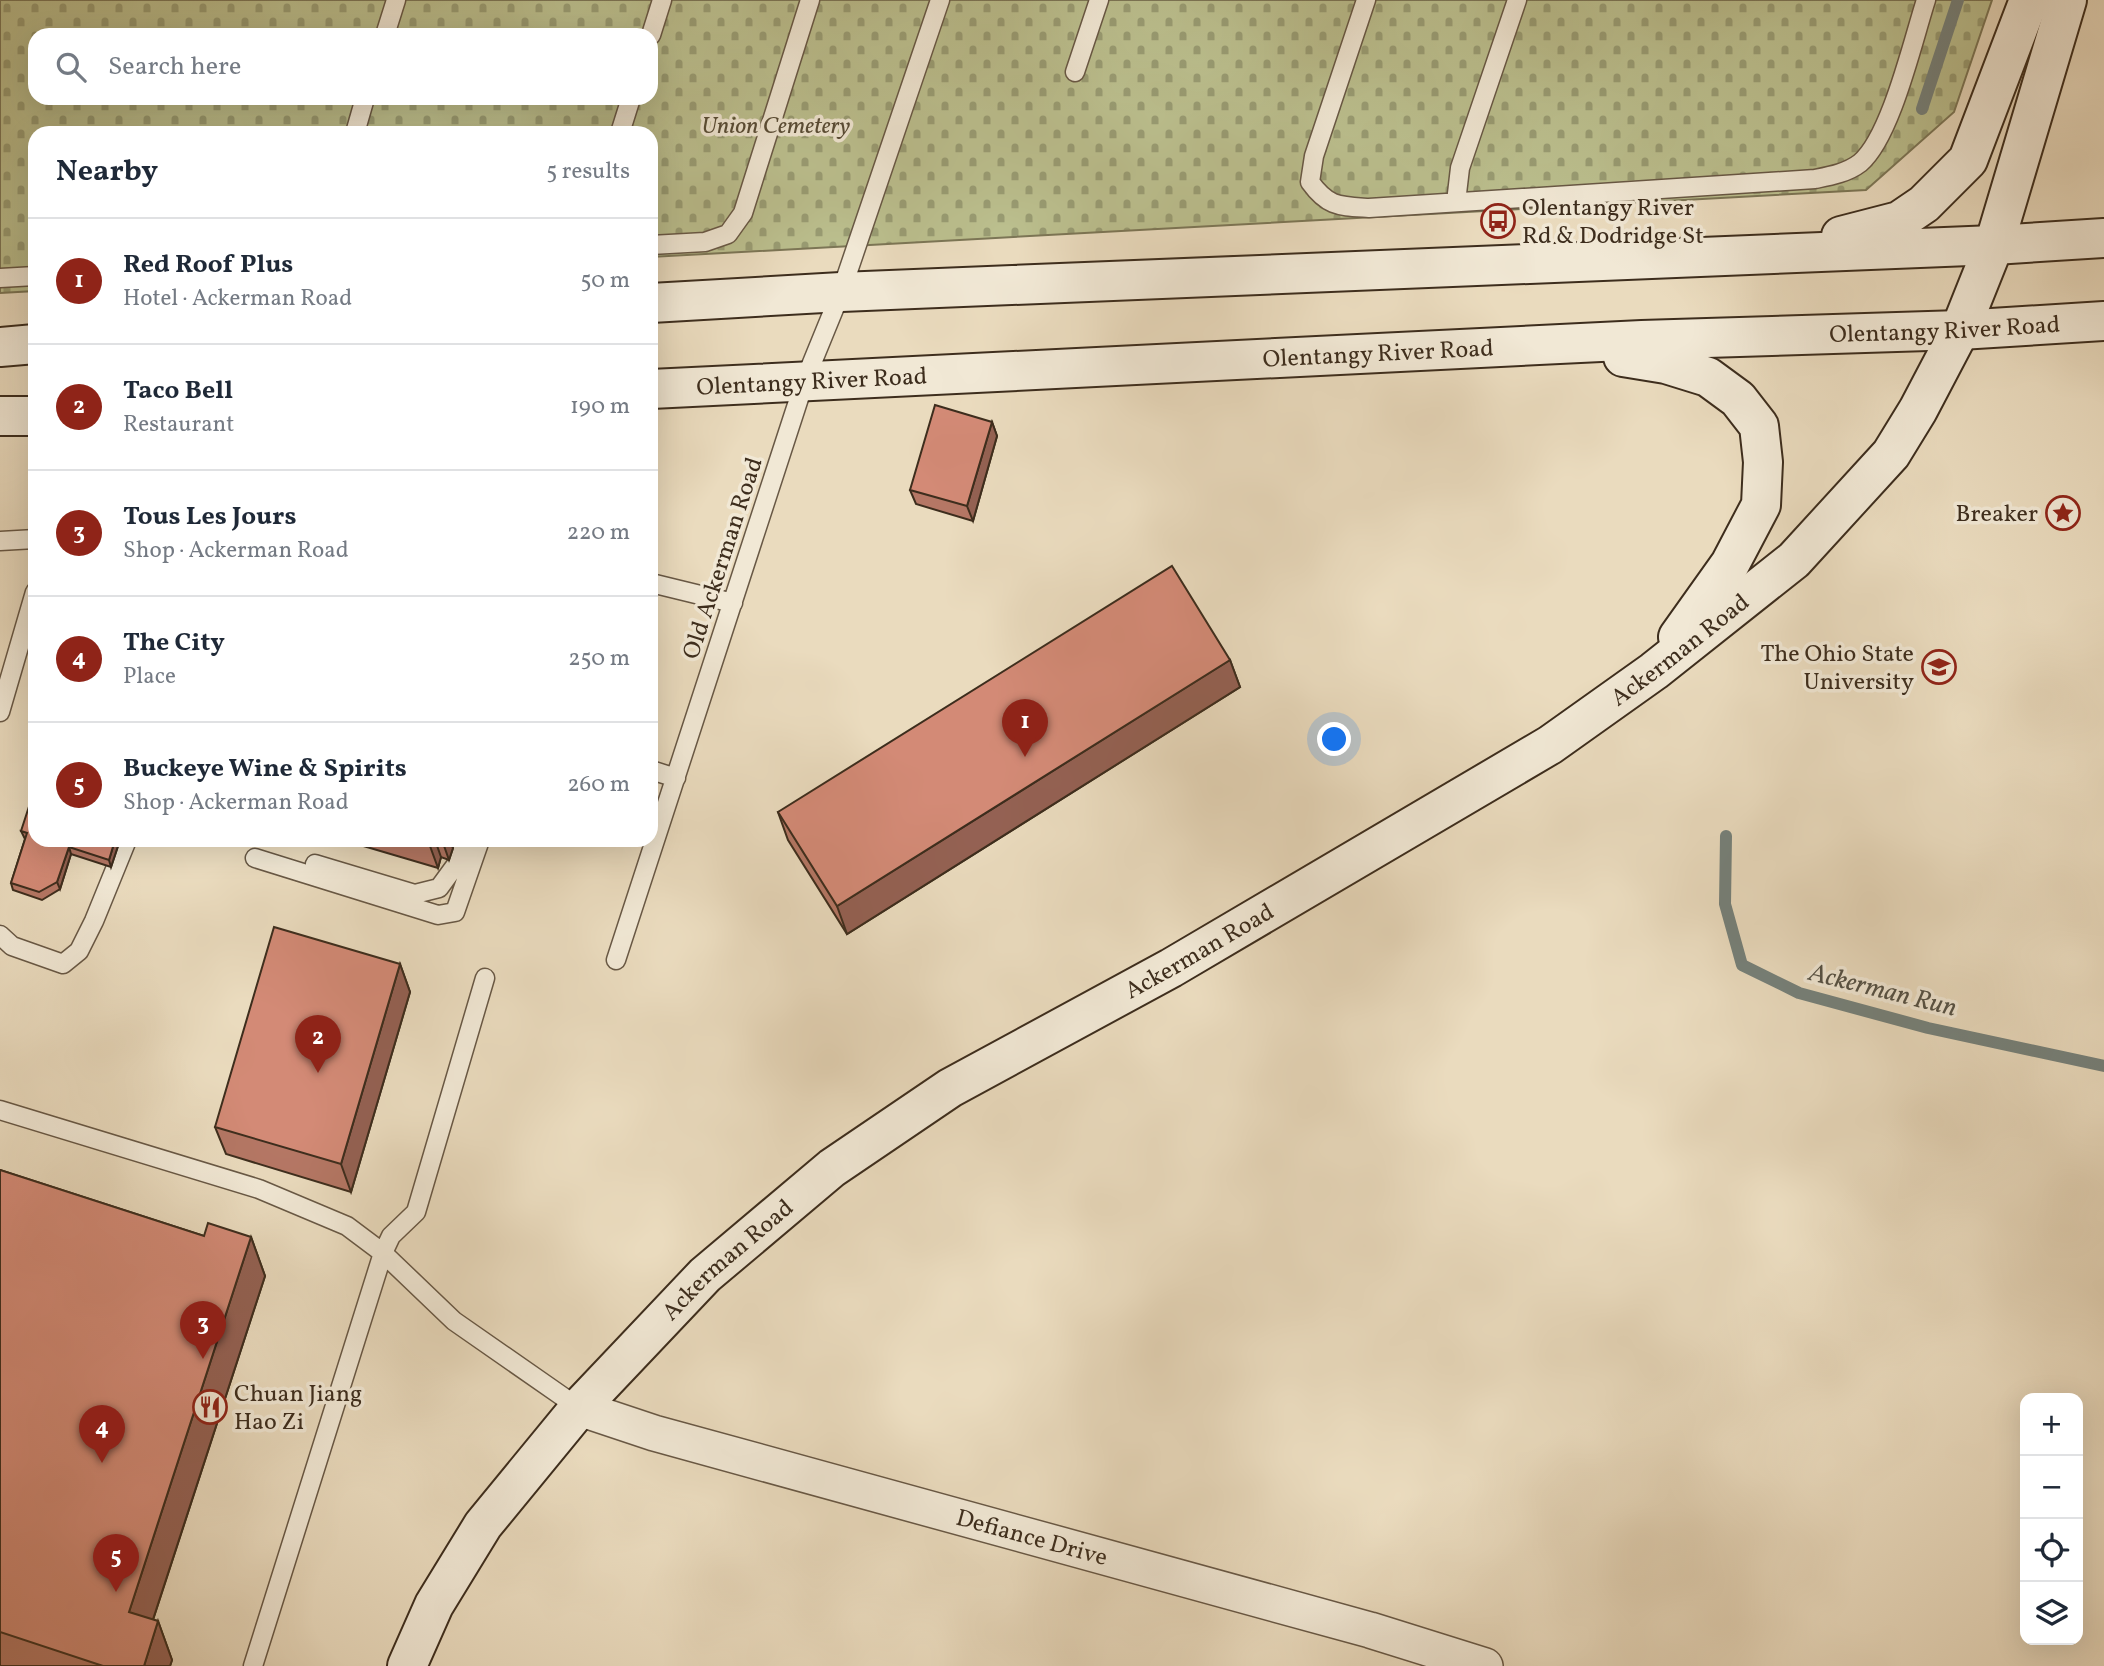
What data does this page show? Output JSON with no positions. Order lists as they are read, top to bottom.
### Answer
{
  "streets": {
    "main road": ["Olentangy River Road", "Ackerman Road"],
    "street": ["Defiance Drive"],
    "lane": ["Old Ackerman Road"]
  },
  "crossings": [
    ["Olentangy River Road", "Old Ackerman Road"],
    ["Olentangy River Road", "Ackerman Road"],
    ["Ackerman Road", "Defiance Drive"]
  ],
  "water": ["Ackerman Run"],
  "parks": ["Union Cemetery"],
  "places": {
    "bus stop": ["Olentangy River Rd & Dodridge St"],
    "place": ["Breaker"],
    "school or university": ["The Ohio State University"],
    "restaurant": ["Chuan Jiang Hao Zi"]
  },
  "page": {
    "search": "Search here",
    "heading": ["Nearby", "5 results"],
    "list": [
      {
        "mark": "1",
        "name": "Red Roof Plus",
        "note": "Hotel · Ackerman Road",
        "value": "50 m"
      },
      {
        "mark": "2",
        "name": "Taco Bell",
        "note": "Restaurant",
        "value": "190 m"
      },
      {
        "mark": "3",
        "name": "Tous Les Jours",
        "note": "Shop · Ackerman Road",
        "value": "220 m"
      },
      {
        "mark": "4",
        "name": "The City",
        "note": "Place",
        "value": "250 m"
      },
      {
        "mark": "5",
        "name": "Buckeye Wine & Spirits",
        "note": "Shop · Ackerman Road",
        "value": "260 m"
      }
    ],
    "pins": [
      "1",
      "2",
      "3",
      "4",
      "5"
    ],
    "map_buttons": ["+", "−"]
  }
}
